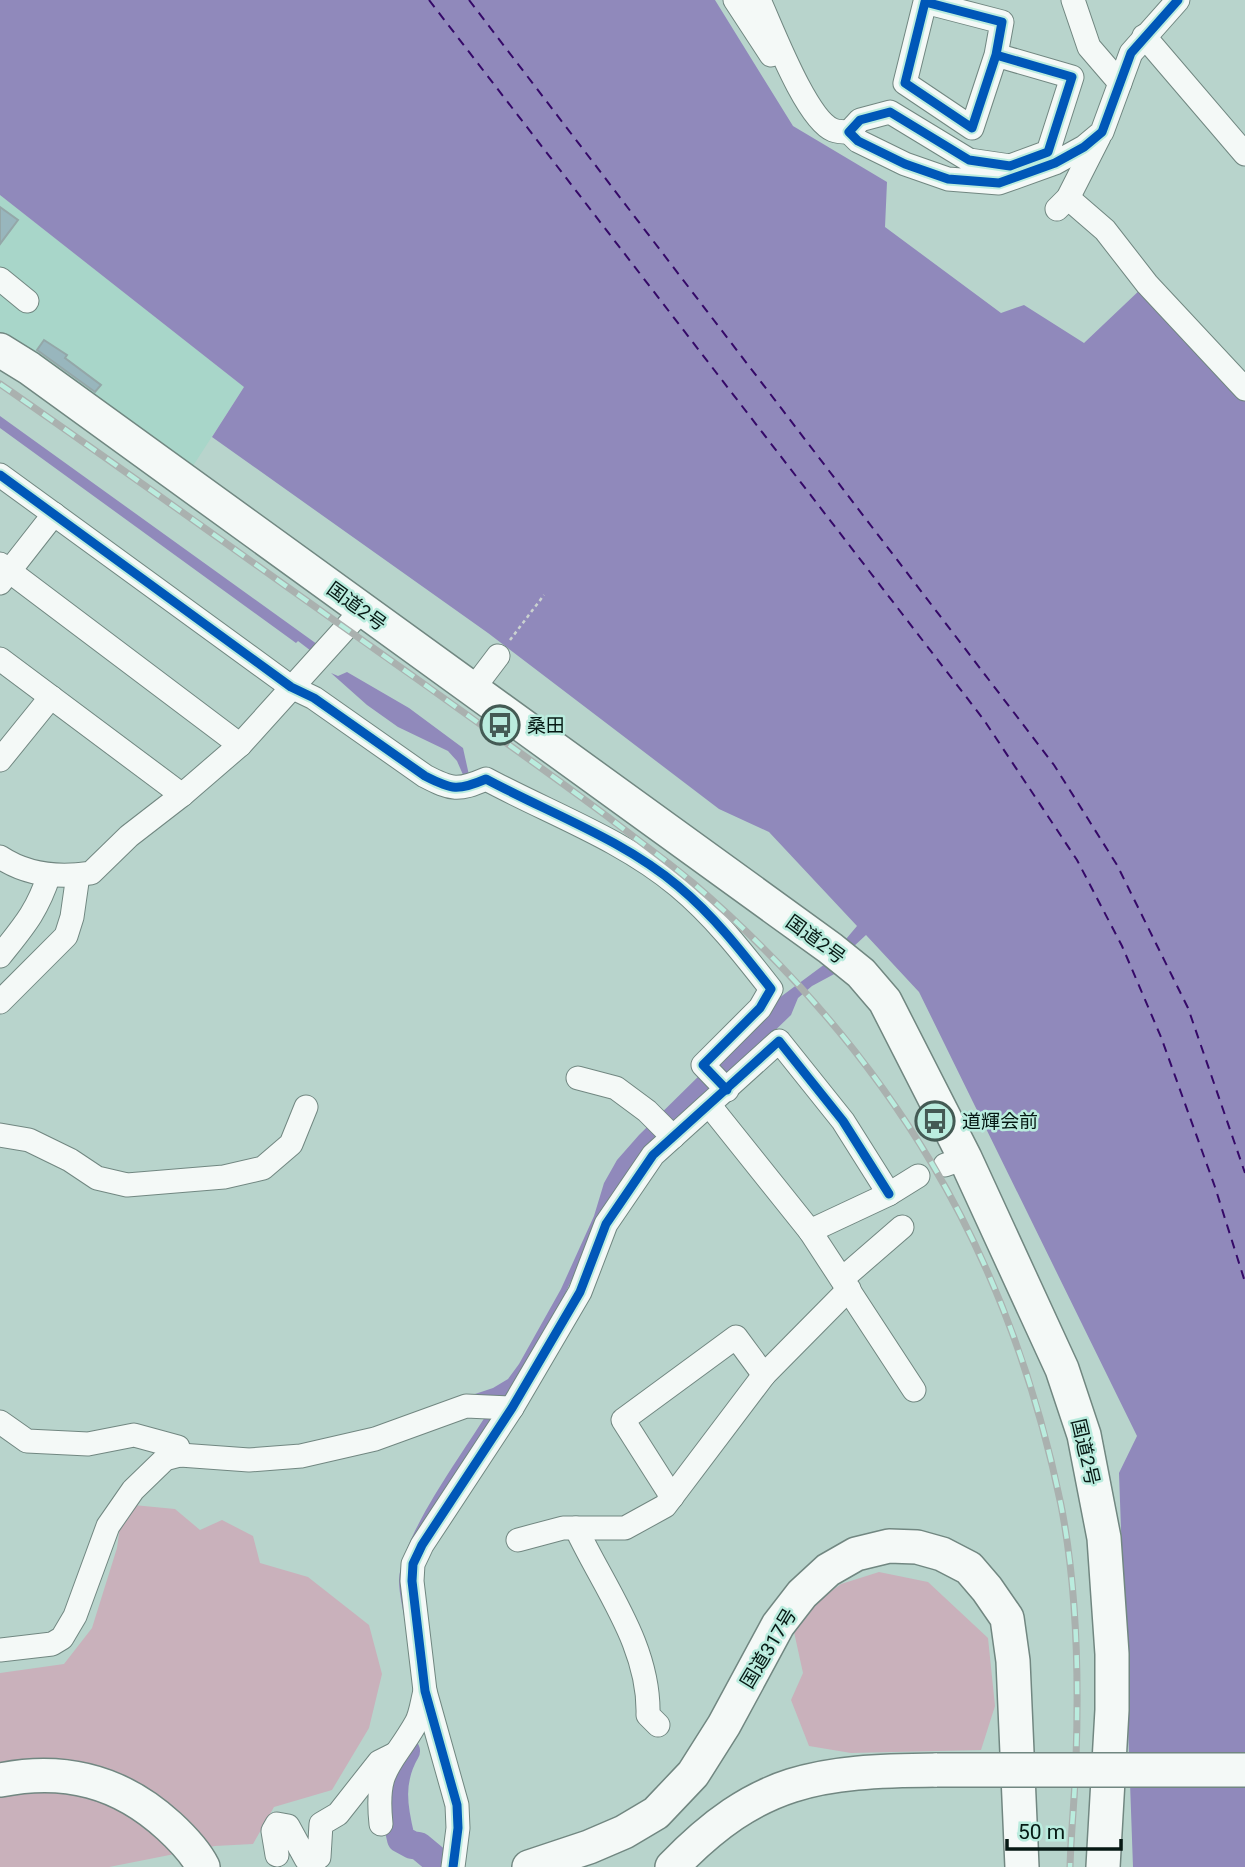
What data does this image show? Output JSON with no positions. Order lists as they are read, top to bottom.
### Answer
{
  "streets": {
    "highway": ["国道2号", "国道317号"]
  },
  "places": {
    "bus stop": ["桑田", "道輝会前"]
  },
  "scale_bar": "50 m"
}
